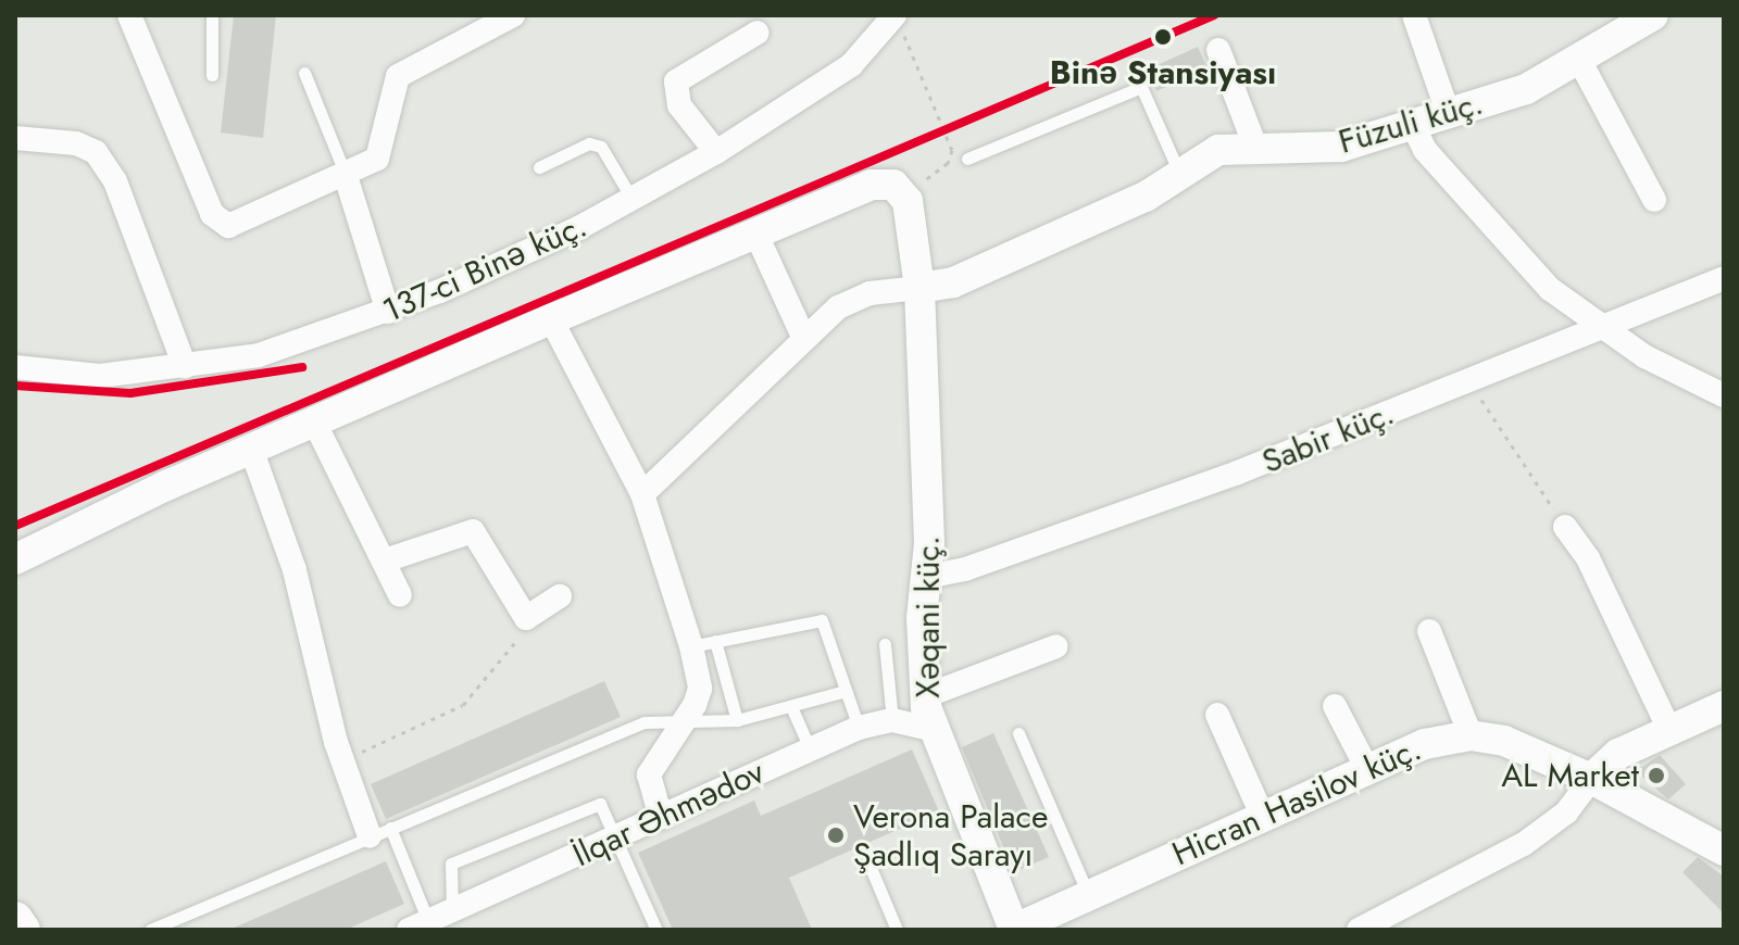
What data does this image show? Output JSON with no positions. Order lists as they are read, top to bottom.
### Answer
{
  "streets": {
    "street": [
      "Füzuli küç.",
      "137-ci Binə küç.",
      "Sabir küç.",
      "Xəqani küç.",
      "Hicran Hasilov küç.",
      "İlqar Əhmədov"
    ]
  },
  "crossings": [
    ["Füzuli küç.", "Xəqani küç."],
    ["Sabir küç.", "Xəqani küç."],
    ["Xəqani küç.", "Hicran Hasilov küç."],
    ["Xəqani küç.", "İlqar Əhmədov"]
  ],
  "places": ["Binǝ Stansiyası", "AL Market", "Verona Palace Şadlıq Sarayı"]
}
